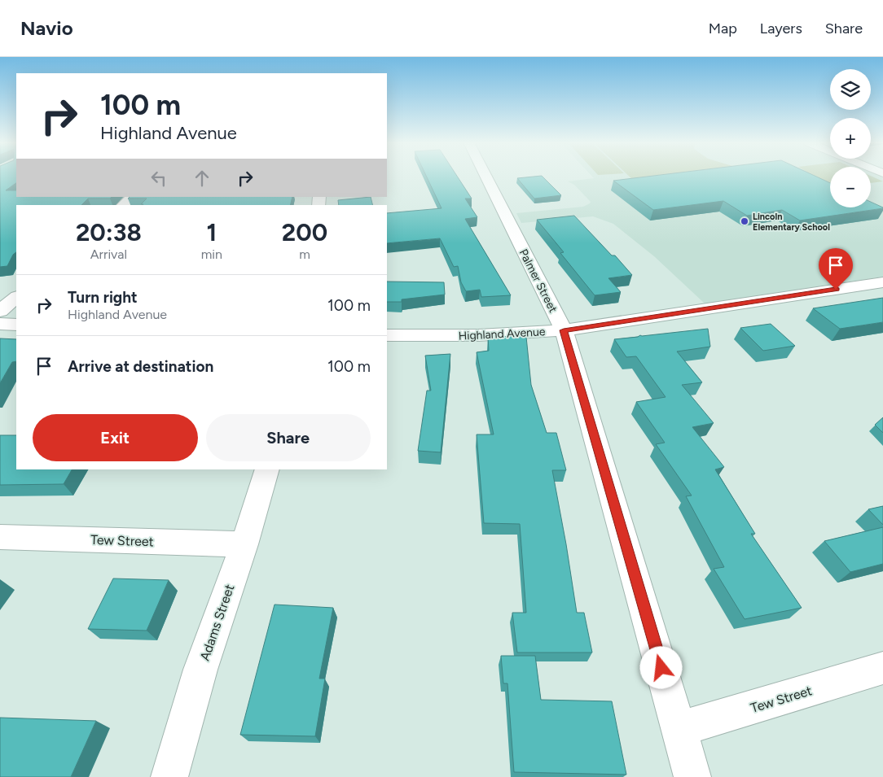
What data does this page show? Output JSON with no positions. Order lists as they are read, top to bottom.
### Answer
{
  "streets": {
    "street": [
      "Palmer Street",
      "Highland Avenue",
      "Tew Street",
      "Adams Street"
    ]
  },
  "crossings": [
    ["Palmer Street", "Highland Avenue"],
    ["Palmer Street", "Tew Street"],
    ["Tew Street", "Adams Street"]
  ],
  "places": ["Lincoln Elementary School"],
  "page": {
    "header": "Navio",
    "nav": ["Map", "Layers", "Share"],
    "map_buttons": ["+", "−"],
    "turn": ["100 m", "Highland Avenue"],
    "eta": [
      "20:38",
      "Arrival",
      "1",
      "min",
      "200",
      "m"
    ],
    "list": [
      {
        "name": "Turn right",
        "note": "Highland Avenue",
        "value": "100 m"
      },
      {
        "name": "Arrive at destination",
        "value": "100 m"
      }
    ],
    "buttons": ["Exit", "Share"]
  }
}
